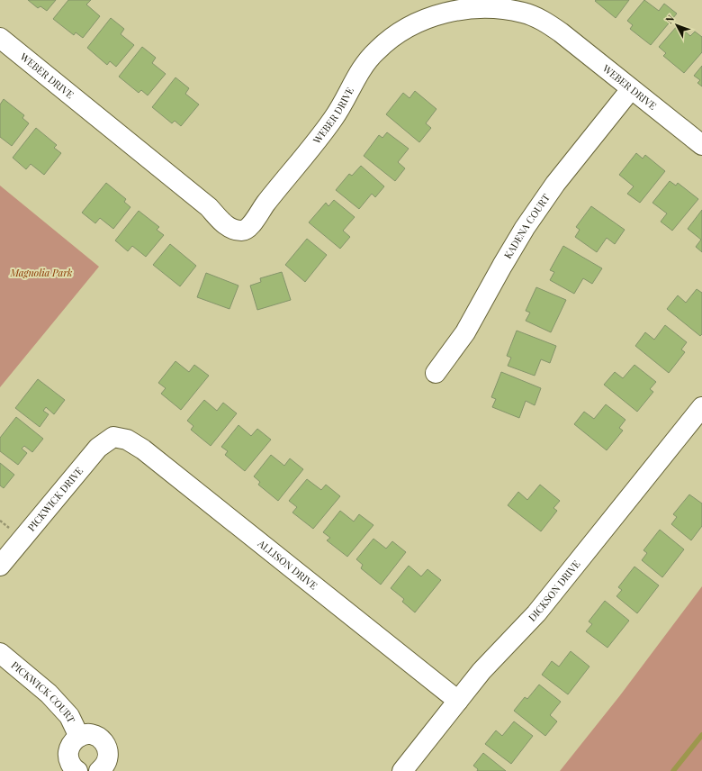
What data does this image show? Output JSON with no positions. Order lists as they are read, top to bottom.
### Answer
{
  "streets": {
    "street": [
      "WEBER DRIVE",
      "KADENA COURT",
      "PICKWICK DRIVE",
      "ALLISON DRIVE",
      "DICKSON DRIVE",
      "PICKWICK COURT"
    ]
  },
  "crossings": [
    ["WEBER DRIVE", "KADENA COURT"],
    ["PICKWICK DRIVE", "ALLISON DRIVE"],
    ["ALLISON DRIVE", "DICKSON DRIVE"]
  ],
  "parks": ["Magnolia Park"],
  "north": "top left"
}
